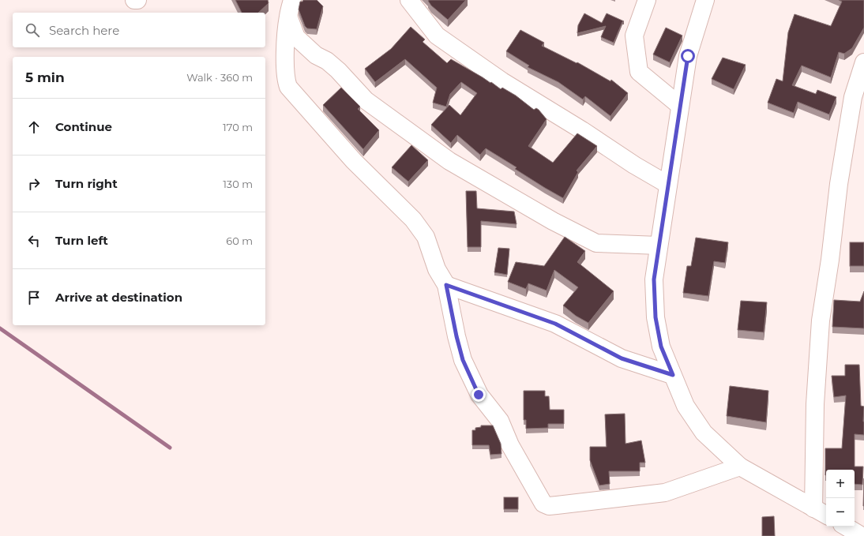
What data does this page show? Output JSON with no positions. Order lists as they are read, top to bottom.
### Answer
{
  "page": {
    "search": "Search here",
    "heading": ["5 min", "Walk · 360 m"],
    "list": [
      ["Continue", "170 m"],
      ["Turn right", "130 m"],
      ["Turn left", "60 m"],
      "Arrive at destination"
    ],
    "map_buttons": ["+", "−"]
  }
}
